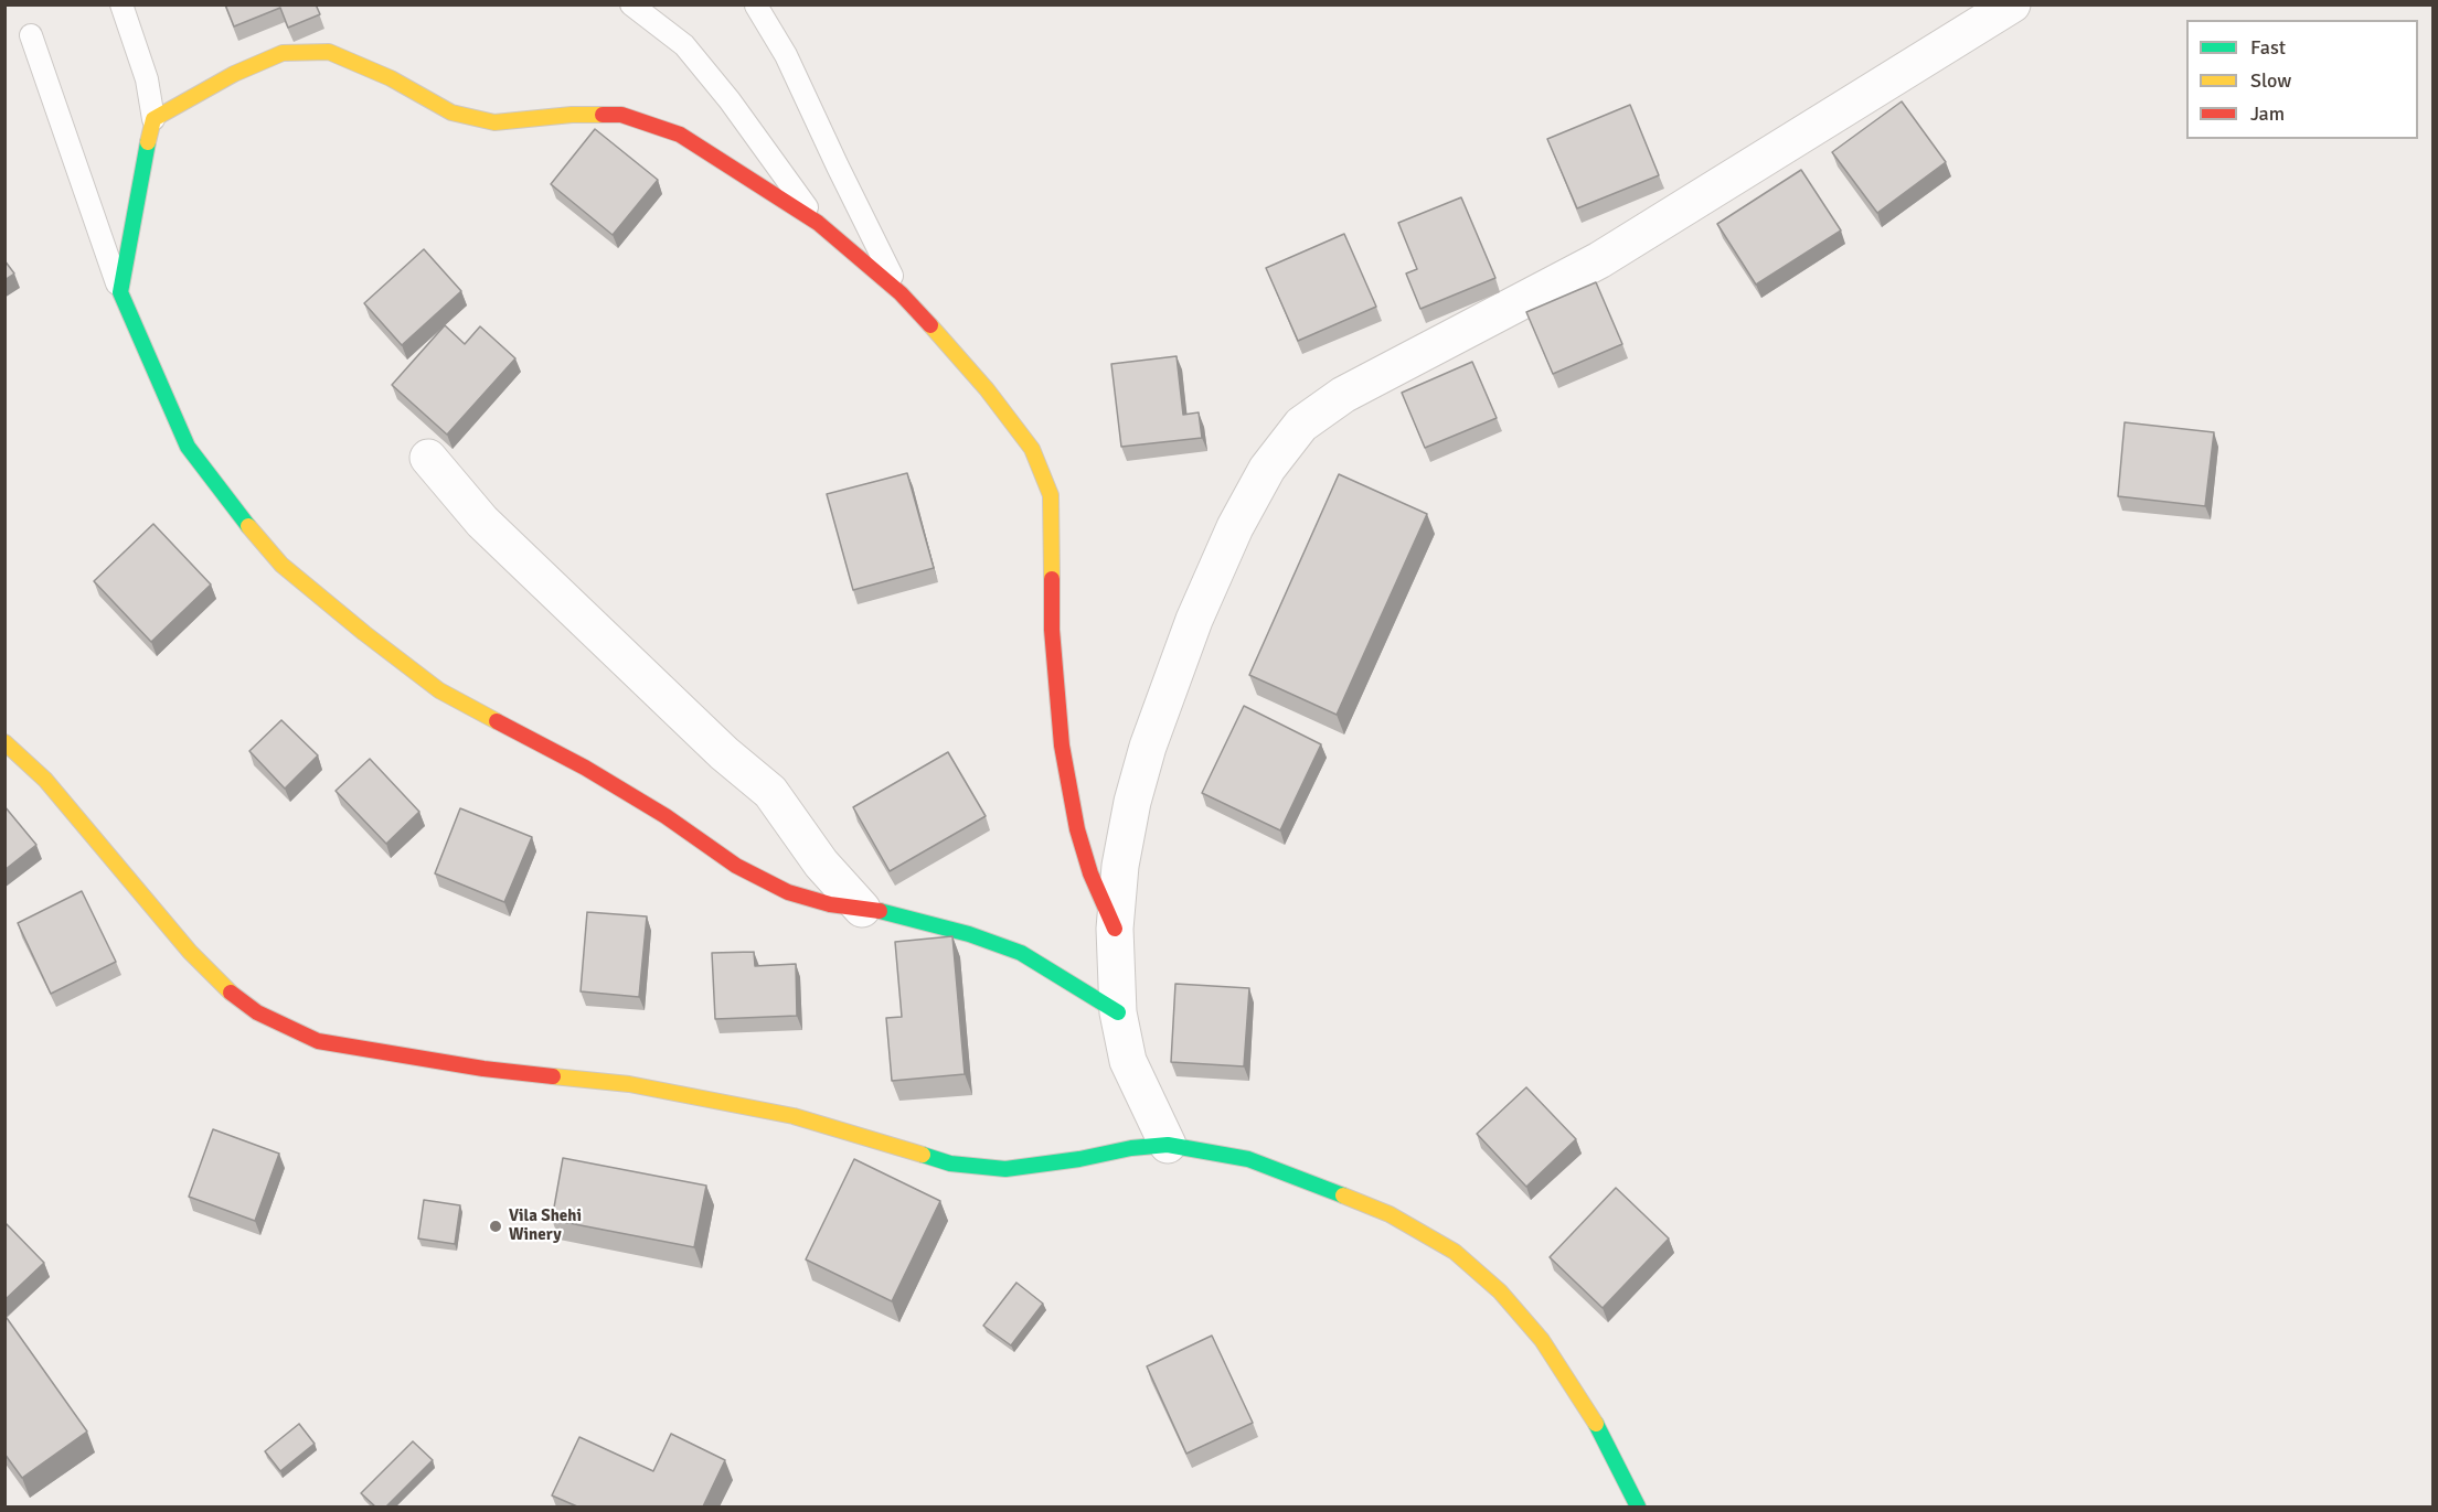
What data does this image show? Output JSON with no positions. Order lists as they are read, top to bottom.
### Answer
{
  "places": ["Vila Shehi Winery"],
  "legend": ["Fast", "Slow", "Jam"]
}
